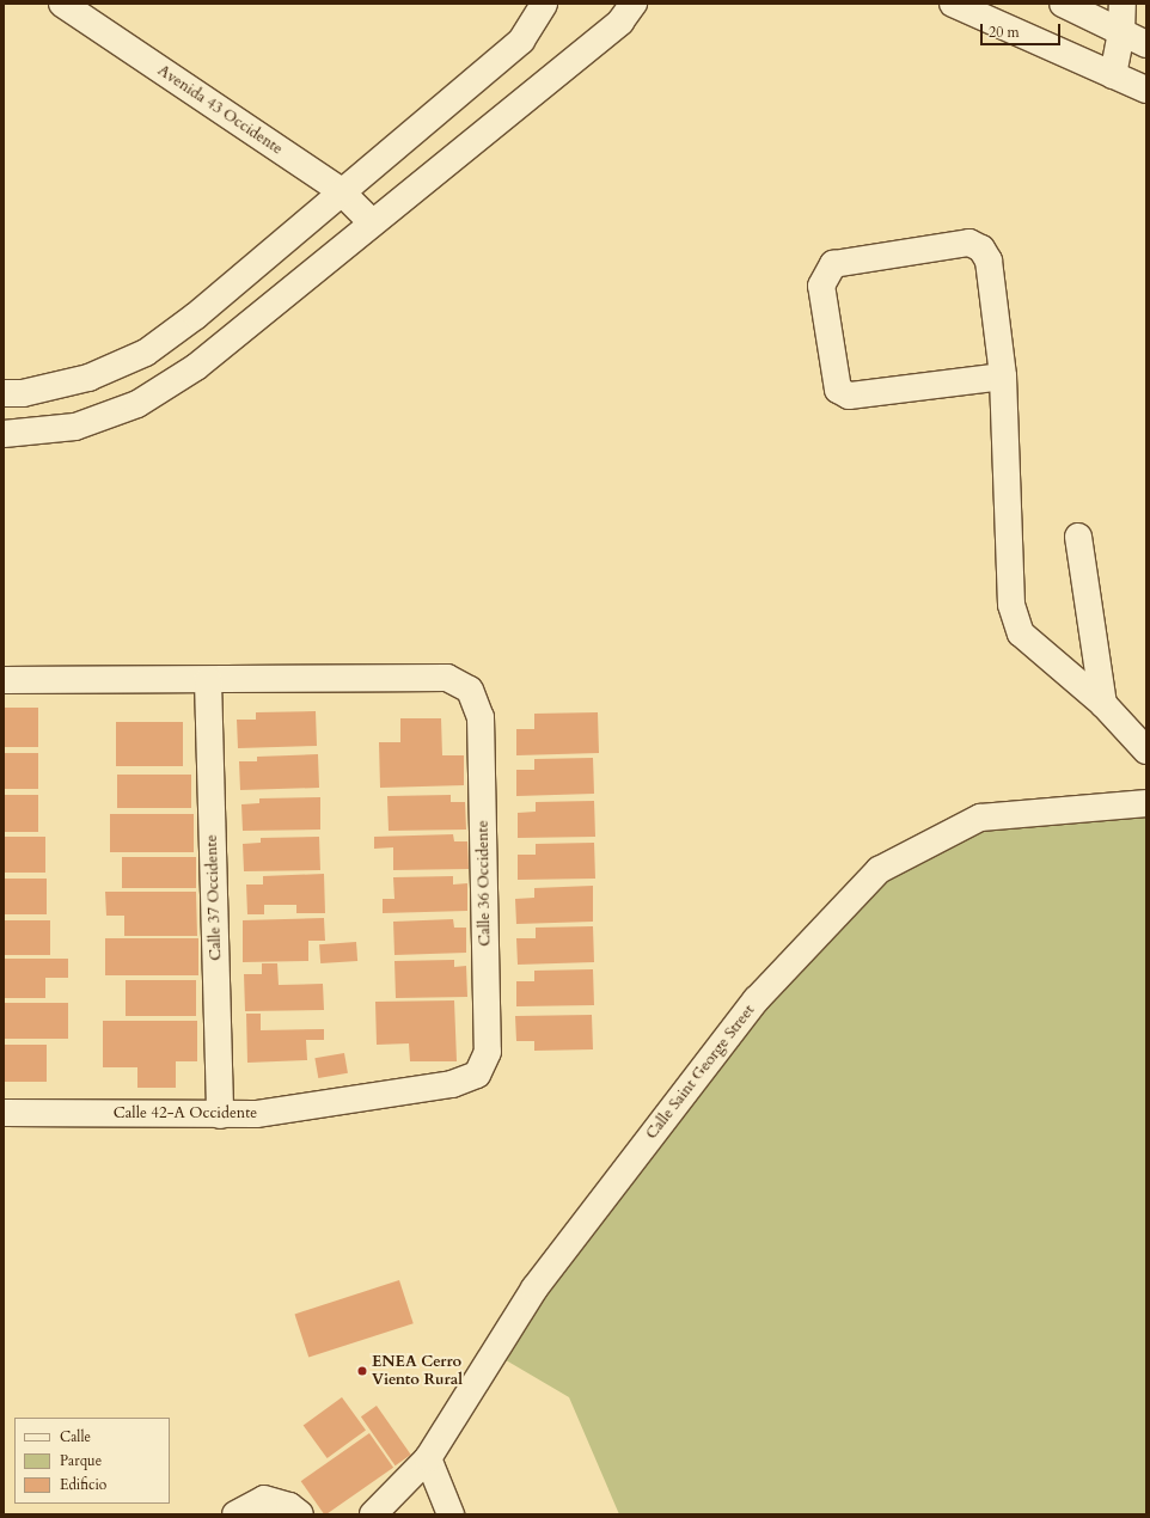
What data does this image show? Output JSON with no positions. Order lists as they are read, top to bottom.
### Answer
{
  "streets": {
    "street": [
      "Avenida 43 Occidente",
      "Calle 36 Occidente",
      "Calle 37 Occidente",
      "Calle Saint George Street",
      "Calle 42-A Occidente"
    ]
  },
  "crossings": [
    ["Calle 36 Occidente", "Calle 37 Occidente"],
    ["Calle 36 Occidente", "Calle 42-A Occidente"],
    ["Calle 37 Occidente", "Calle 42-A Occidente"]
  ],
  "places": ["ENEA Cerro Viento Rural"],
  "legend": ["Calle", "Parque", "Edificio"],
  "scale_bar": "20 m"
}
